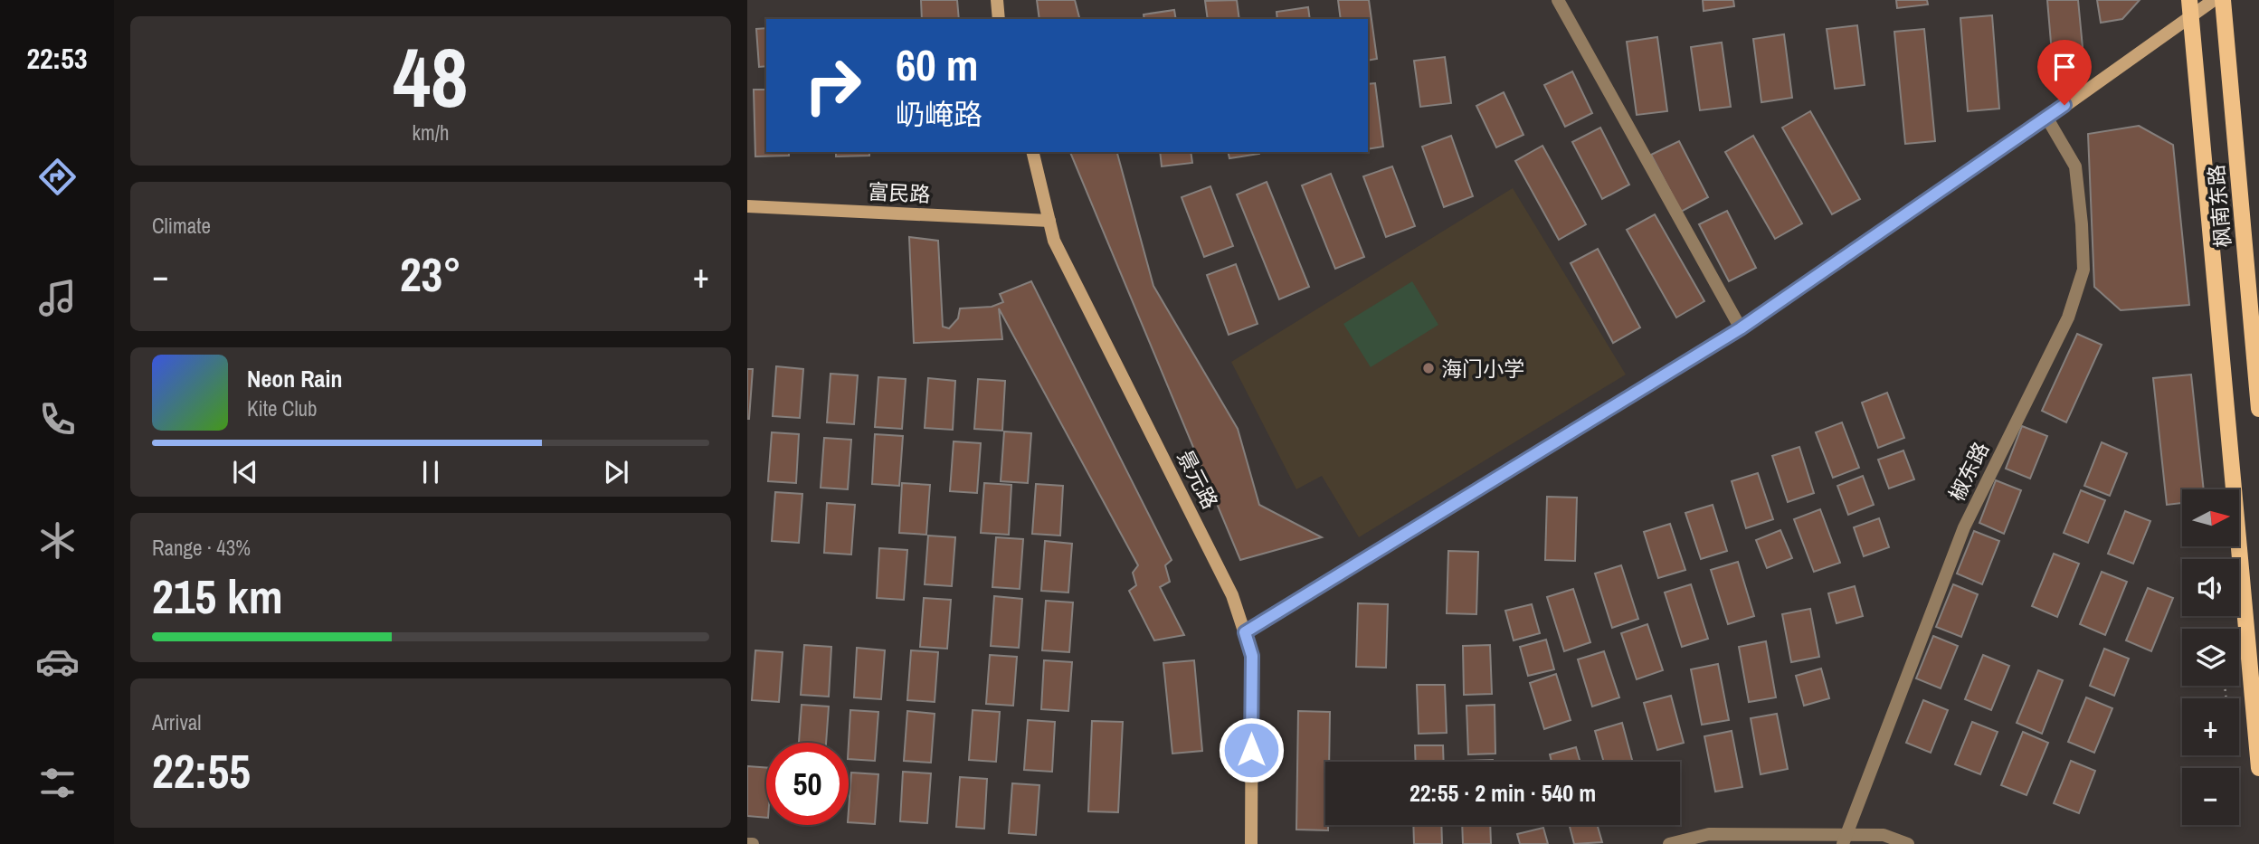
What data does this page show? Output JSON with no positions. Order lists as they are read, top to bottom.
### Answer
{
  "streets": {
    "main road": ["枫南东路"],
    "street": ["富民路", "椒东路", "景元路"]
  },
  "crossings": [
    ["富民路", "景元路"]
  ],
  "places": ["海门小学"],
  "north": "right",
  "page": {
    "tabs": "22:53",
    "tile": [
      ["48", "km/h"],
      "Climate",
      ["Range · 43%", "215 km"],
      ["Arrival", "22:55"]
    ],
    "turn": ["60 m", "屷崦路"],
    "heat": ["−", "23°", "+"],
    "song": ["Neon Rain", "Kite Club"],
    "map_buttons": ["+", "−"],
    "limit": "50",
    "trip": "22:55 · 2 min · 540 m"
  }
}
